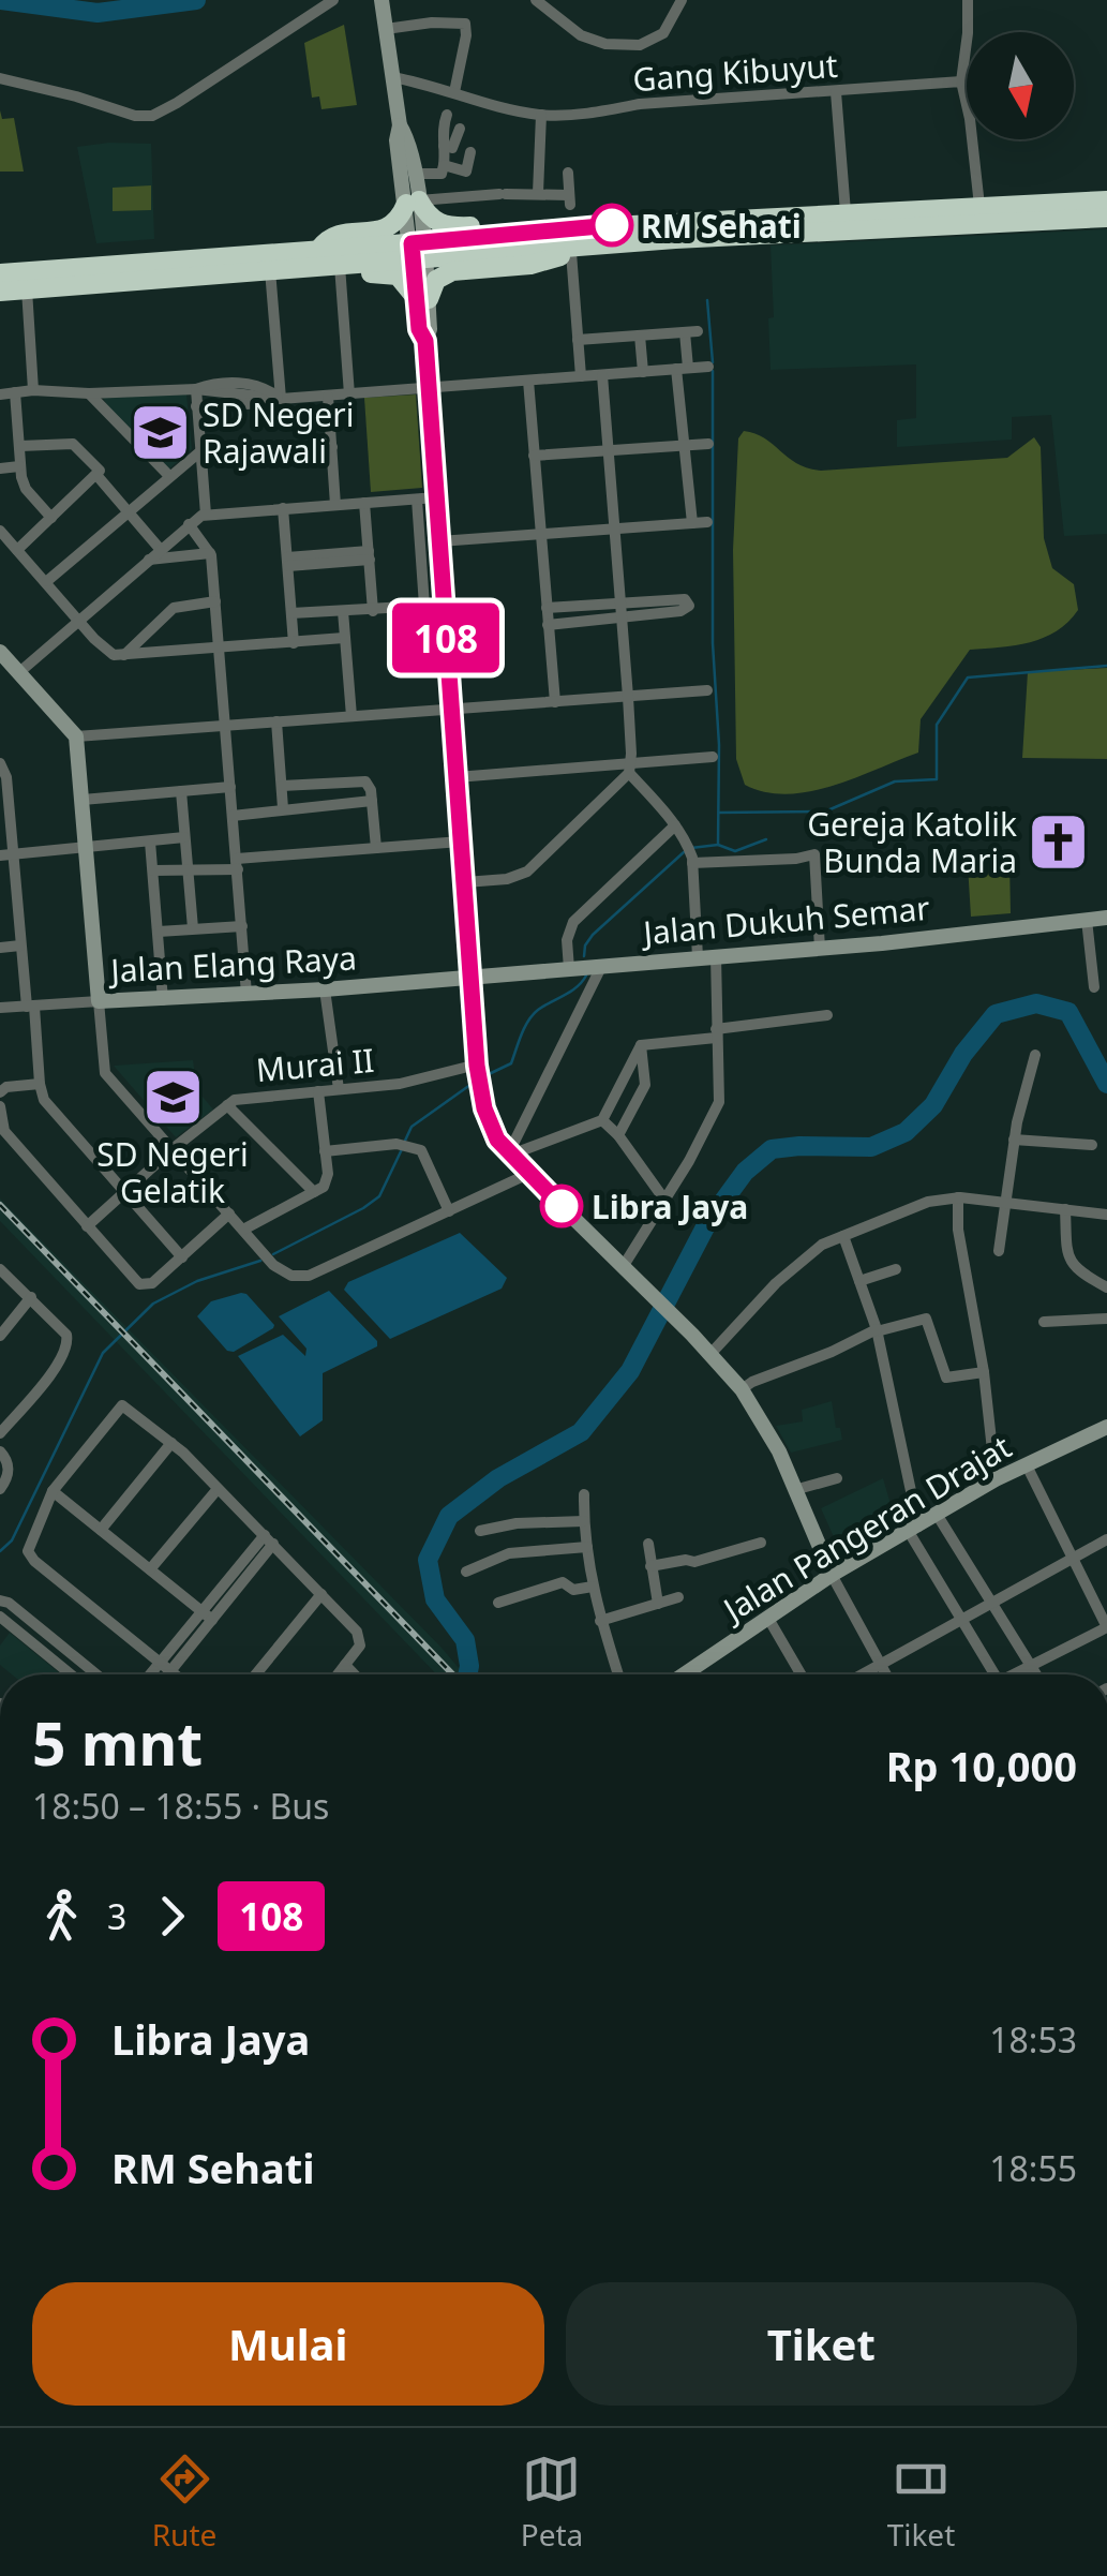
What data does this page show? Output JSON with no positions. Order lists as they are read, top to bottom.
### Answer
{
  "streets": {
    "street": [
      "Gang Kibuyut",
      "Jalan Dukuh Semar",
      "Jalan Elang Raya",
      "Murai II",
      "Jalan Pangeran Drajat"
    ]
  },
  "crossings": [
    ["Jalan Dukuh Semar", "Jalan Elang Raya"]
  ],
  "places": {
    "other": ["RM Sehati", "Libra Jaya"],
    "school or university": ["SD Negeri Rajawali", "SD Negeri Gelatik"],
    "church": ["Gereja Katolik Bunda Maria"]
  },
  "lines": ["bus line 108"],
  "north": "bottom",
  "page": {
    "on_map": "108",
    "heading": ["5 mnt", "18:50 – 18:55 · Bus", "Rp 10,000"],
    "legs": ["3", "108"],
    "list": [
      {
        "name": "Libra Jaya",
        "value": "18:53"
      },
      {
        "name": "RM Sehati",
        "value": "18:55"
      }
    ],
    "buttons": ["Mulai", "Tiket"],
    "tabs": ["Rute", "Peta", "Tiket"]
  }
}
